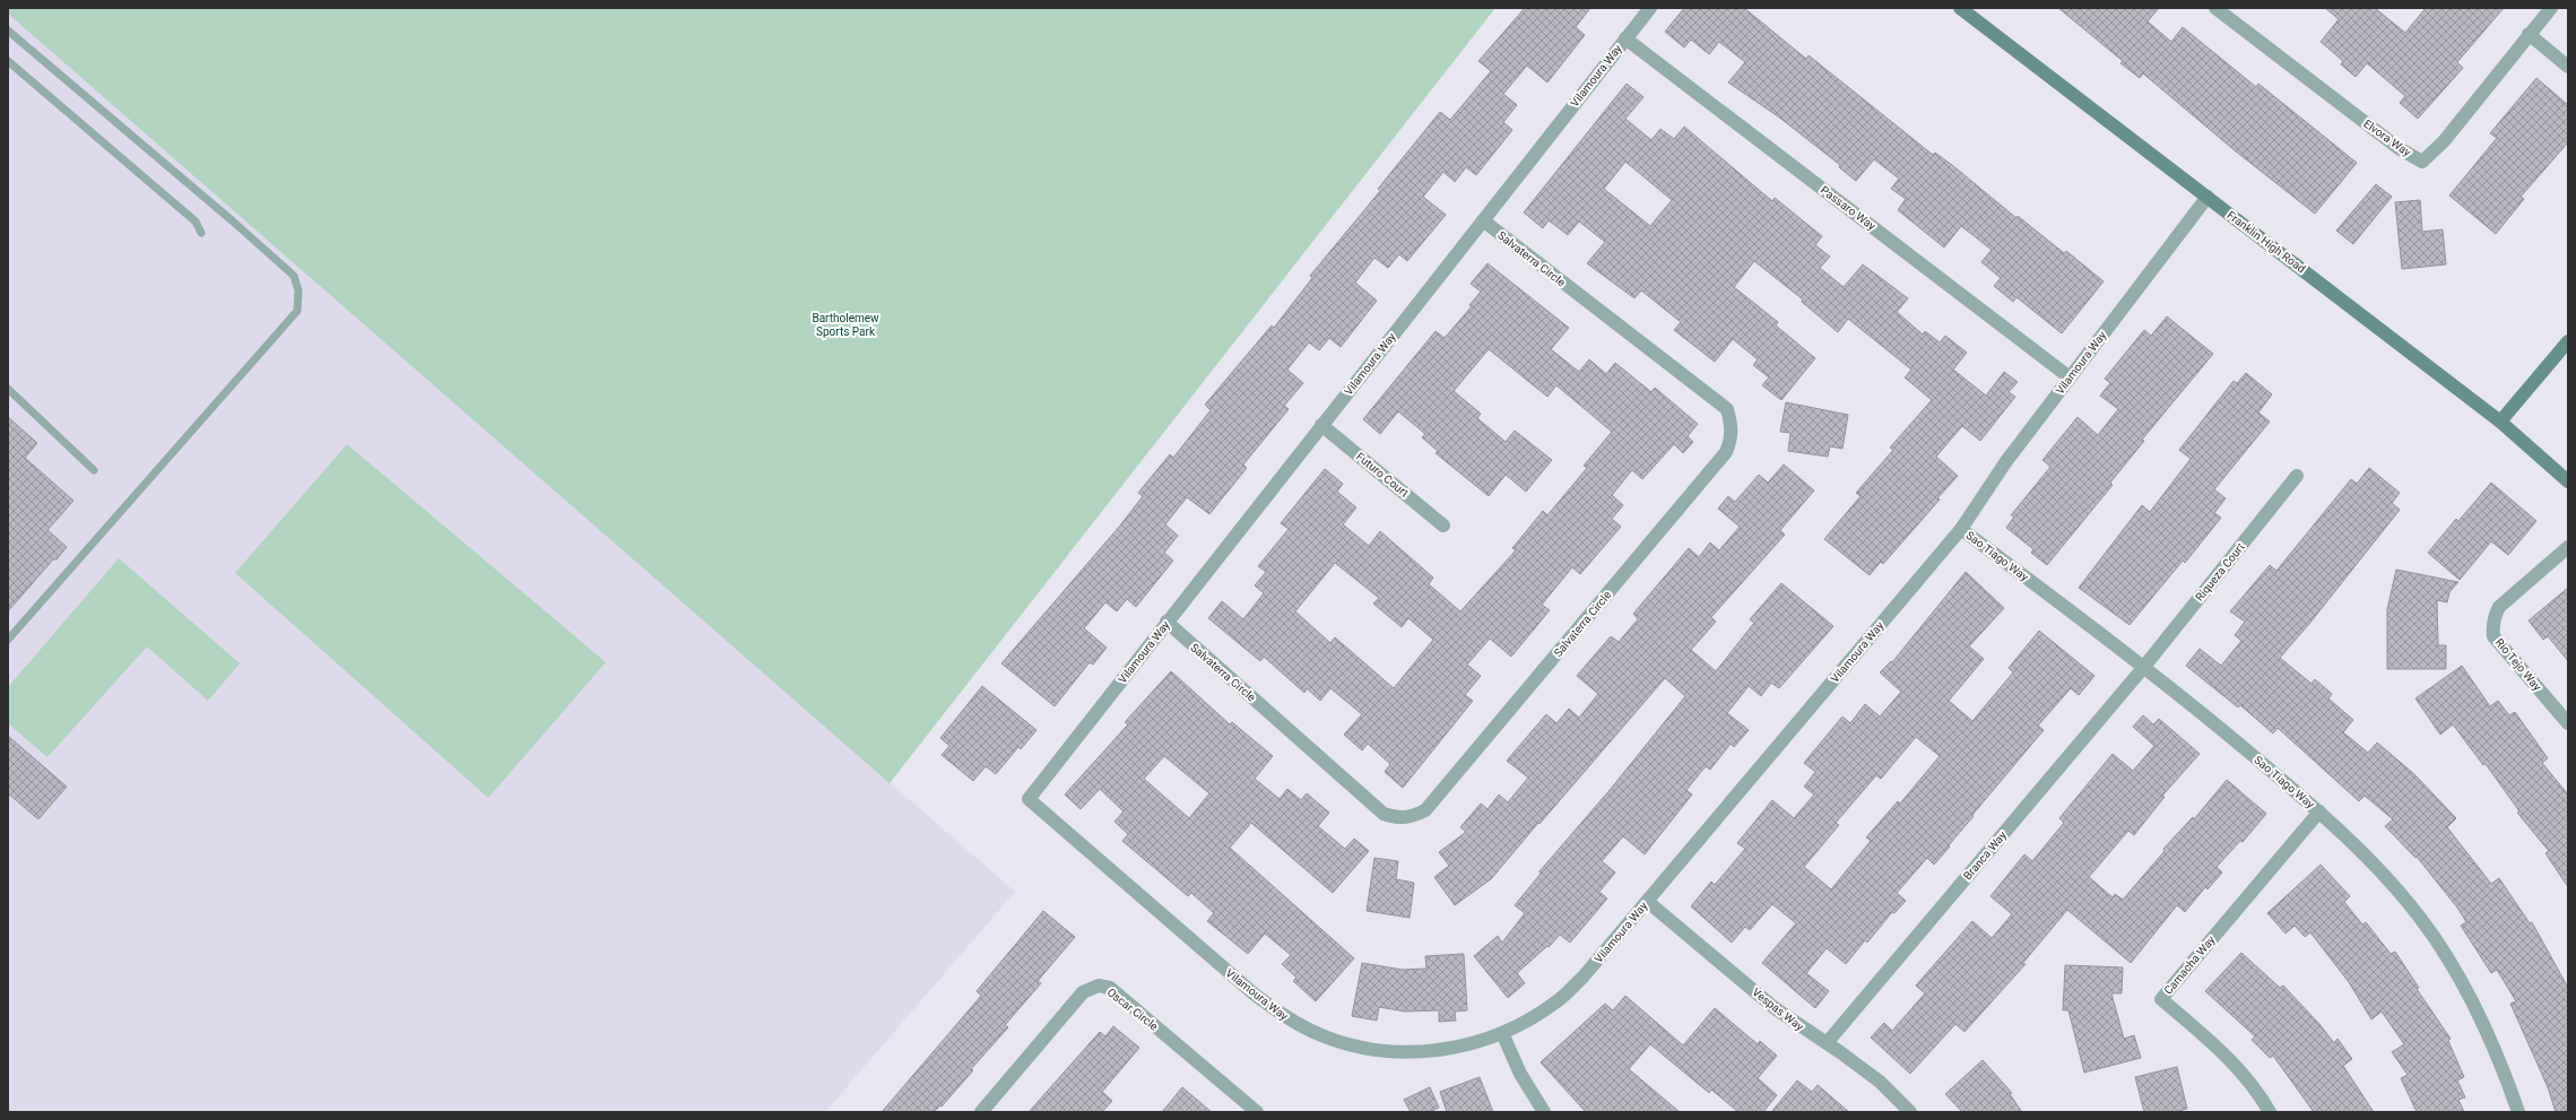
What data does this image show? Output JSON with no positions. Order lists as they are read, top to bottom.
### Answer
{
  "streets": {
    "street": [
      "Vilamoura Way",
      "Elvora Way",
      "Passaro Way",
      "Franklin High Road",
      "Salvaterra Circle",
      "Futuro Court",
      "Sao Tiago Way",
      "Riqueza Court",
      "Rio Tejo Way",
      "Branca Way",
      "Camacha Way",
      "Oscar Circle",
      "Vespas Way"
    ]
  },
  "crossings": [
    ["Vilamoura Way", "Passaro Way"],
    ["Vilamoura Way", "Franklin High Road"],
    ["Vilamoura Way", "Salvaterra Circle"],
    ["Vilamoura Way", "Futuro Court"],
    ["Vilamoura Way", "Sao Tiago Way"],
    ["Vilamoura Way", "Vespas Way"],
    ["Sao Tiago Way", "Riqueza Court"],
    ["Sao Tiago Way", "Branca Way"],
    ["Sao Tiago Way", "Camacha Way"],
    ["Riqueza Court", "Branca Way"],
    ["Branca Way", "Vespas Way"]
  ],
  "parks": ["Bartholemew Sports Park"]
}
